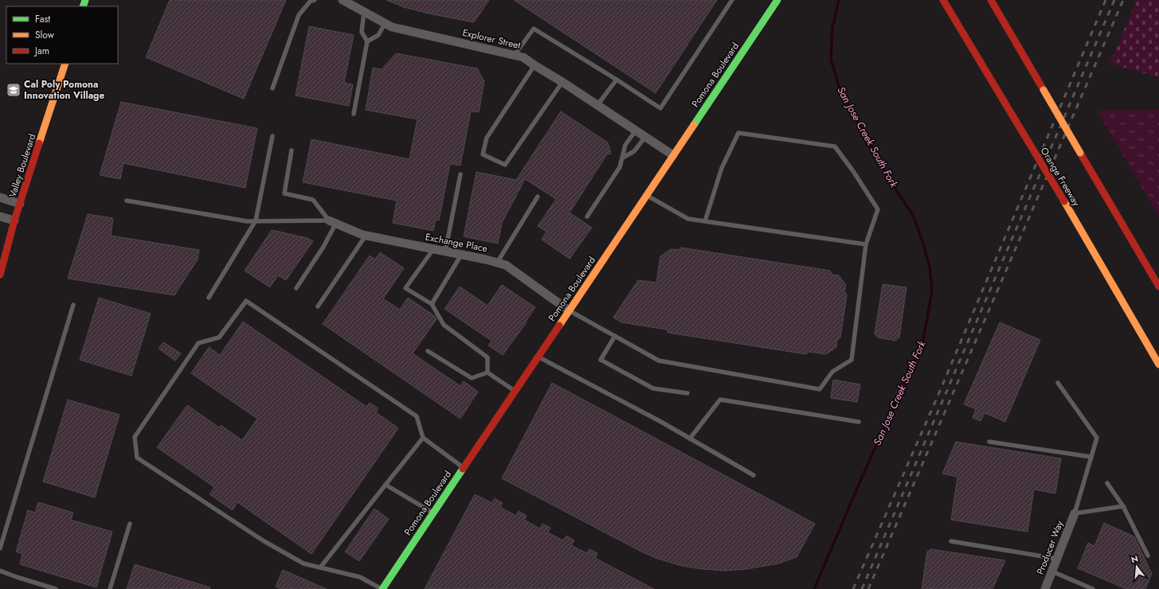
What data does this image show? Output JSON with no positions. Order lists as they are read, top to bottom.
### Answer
{
  "streets": {
    "main road": ["Pomona Boulevard", "Valley Boulevard", "Orange Freeway"],
    "street": ["Explorer Street", "Exchange Place", "Producer Way"]
  },
  "crossings": [
    ["Explorer Street", "Pomona Boulevard"],
    ["Pomona Boulevard", "Exchange Place"]
  ],
  "water": ["San Jose Creek South Fork"],
  "places": {
    "school or university": ["Cal Poly Pomona Innovation Village"]
  },
  "legend": ["Fast", "Slow", "Jam"],
  "north": "top"
}
